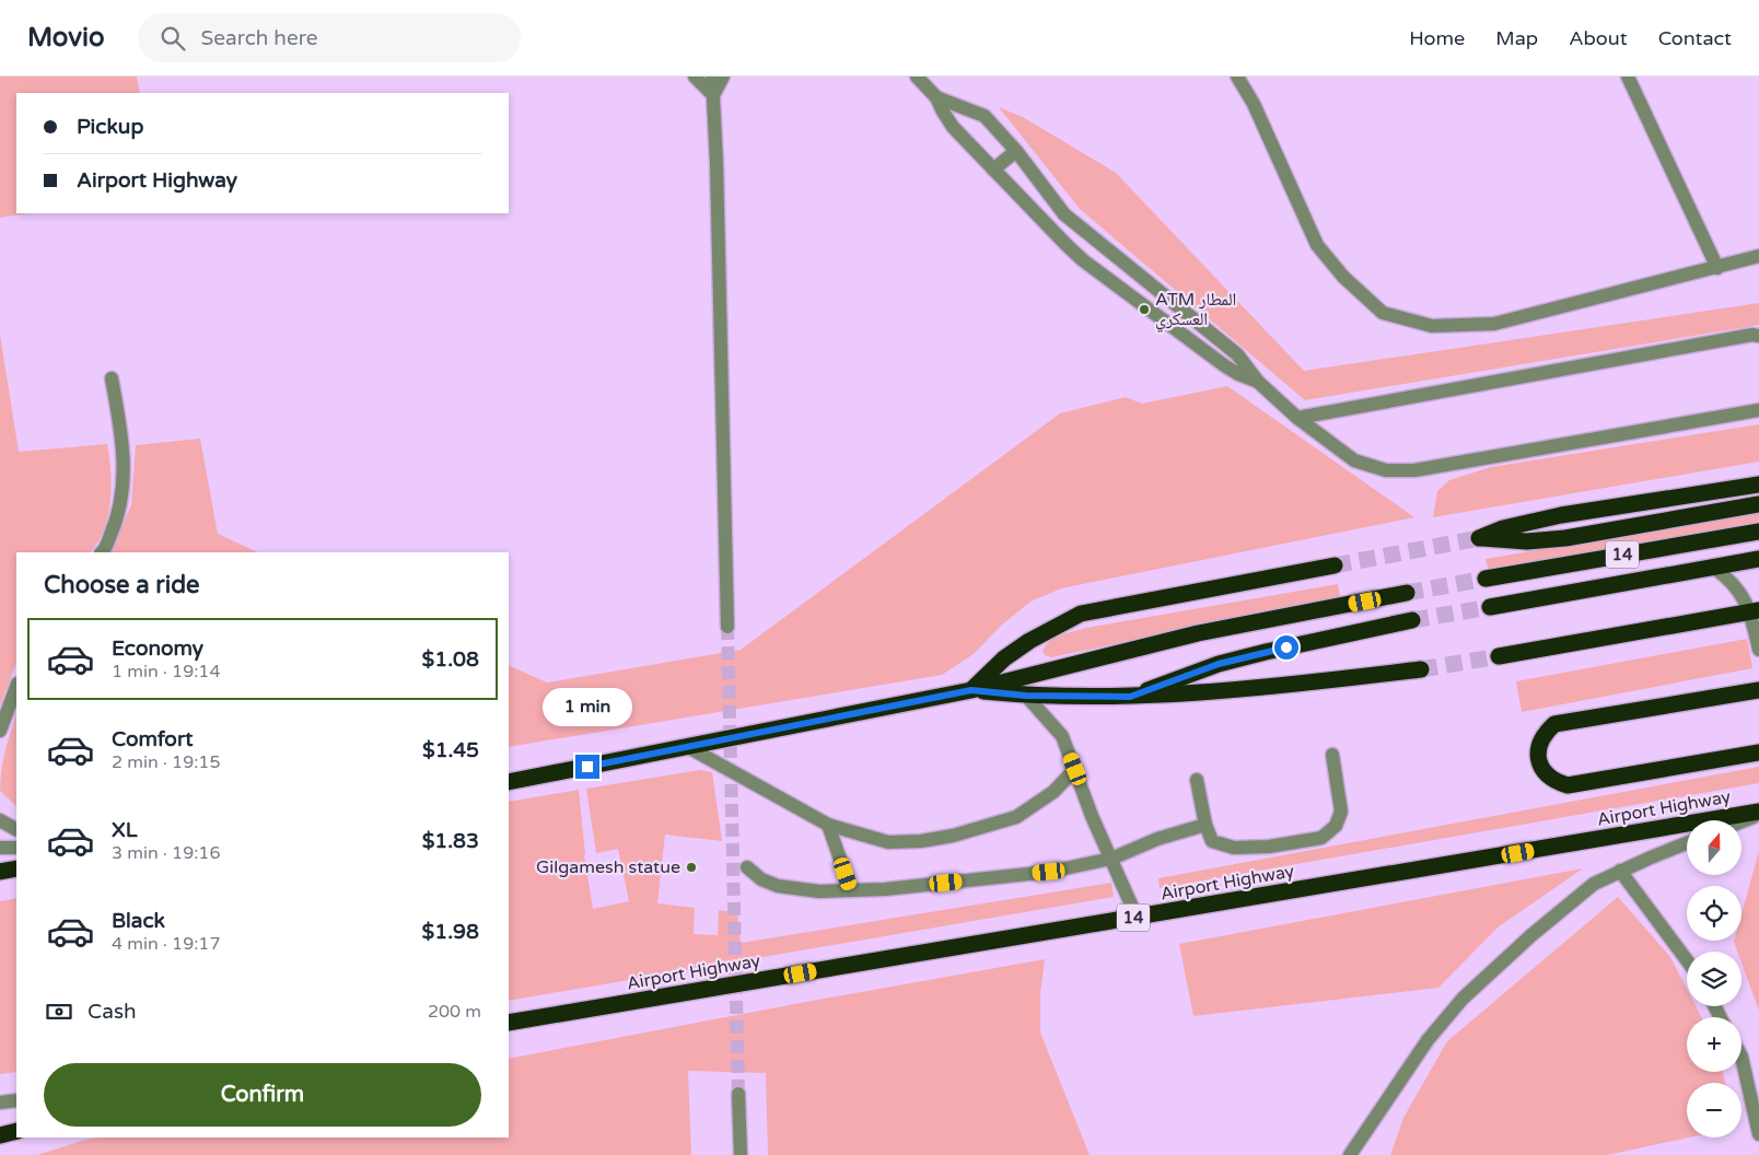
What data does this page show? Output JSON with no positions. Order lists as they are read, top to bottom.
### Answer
{
  "streets": {
    "highway": ["14", "Airport Highway"]
  },
  "places": ["ATM المطار العسكري", "Gilgamesh statue"],
  "north": "top",
  "page": {
    "header": "Movio",
    "search": "Search here",
    "nav": [
      "Home",
      "Map",
      "About",
      "Contact"
    ],
    "banner": ["Pickup", "Airport Highway"],
    "heading": "Choose a ride",
    "list": [
      {
        "name": "Economy",
        "note": "1 min · 19:14",
        "value": "$1.08"
      },
      {
        "name": "Comfort",
        "note": "2 min · 19:15",
        "value": "$1.45"
      },
      {
        "name": "XL",
        "note": "3 min · 19:16",
        "value": "$1.83"
      },
      {
        "name": "Black",
        "note": "4 min · 19:17",
        "value": "$1.98"
      }
    ],
    "bubble": "1 min",
    "map_buttons": ["+", "−"],
    "pay": ["Cash", "200 m"],
    "buttons": "Confirm"
  }
}
